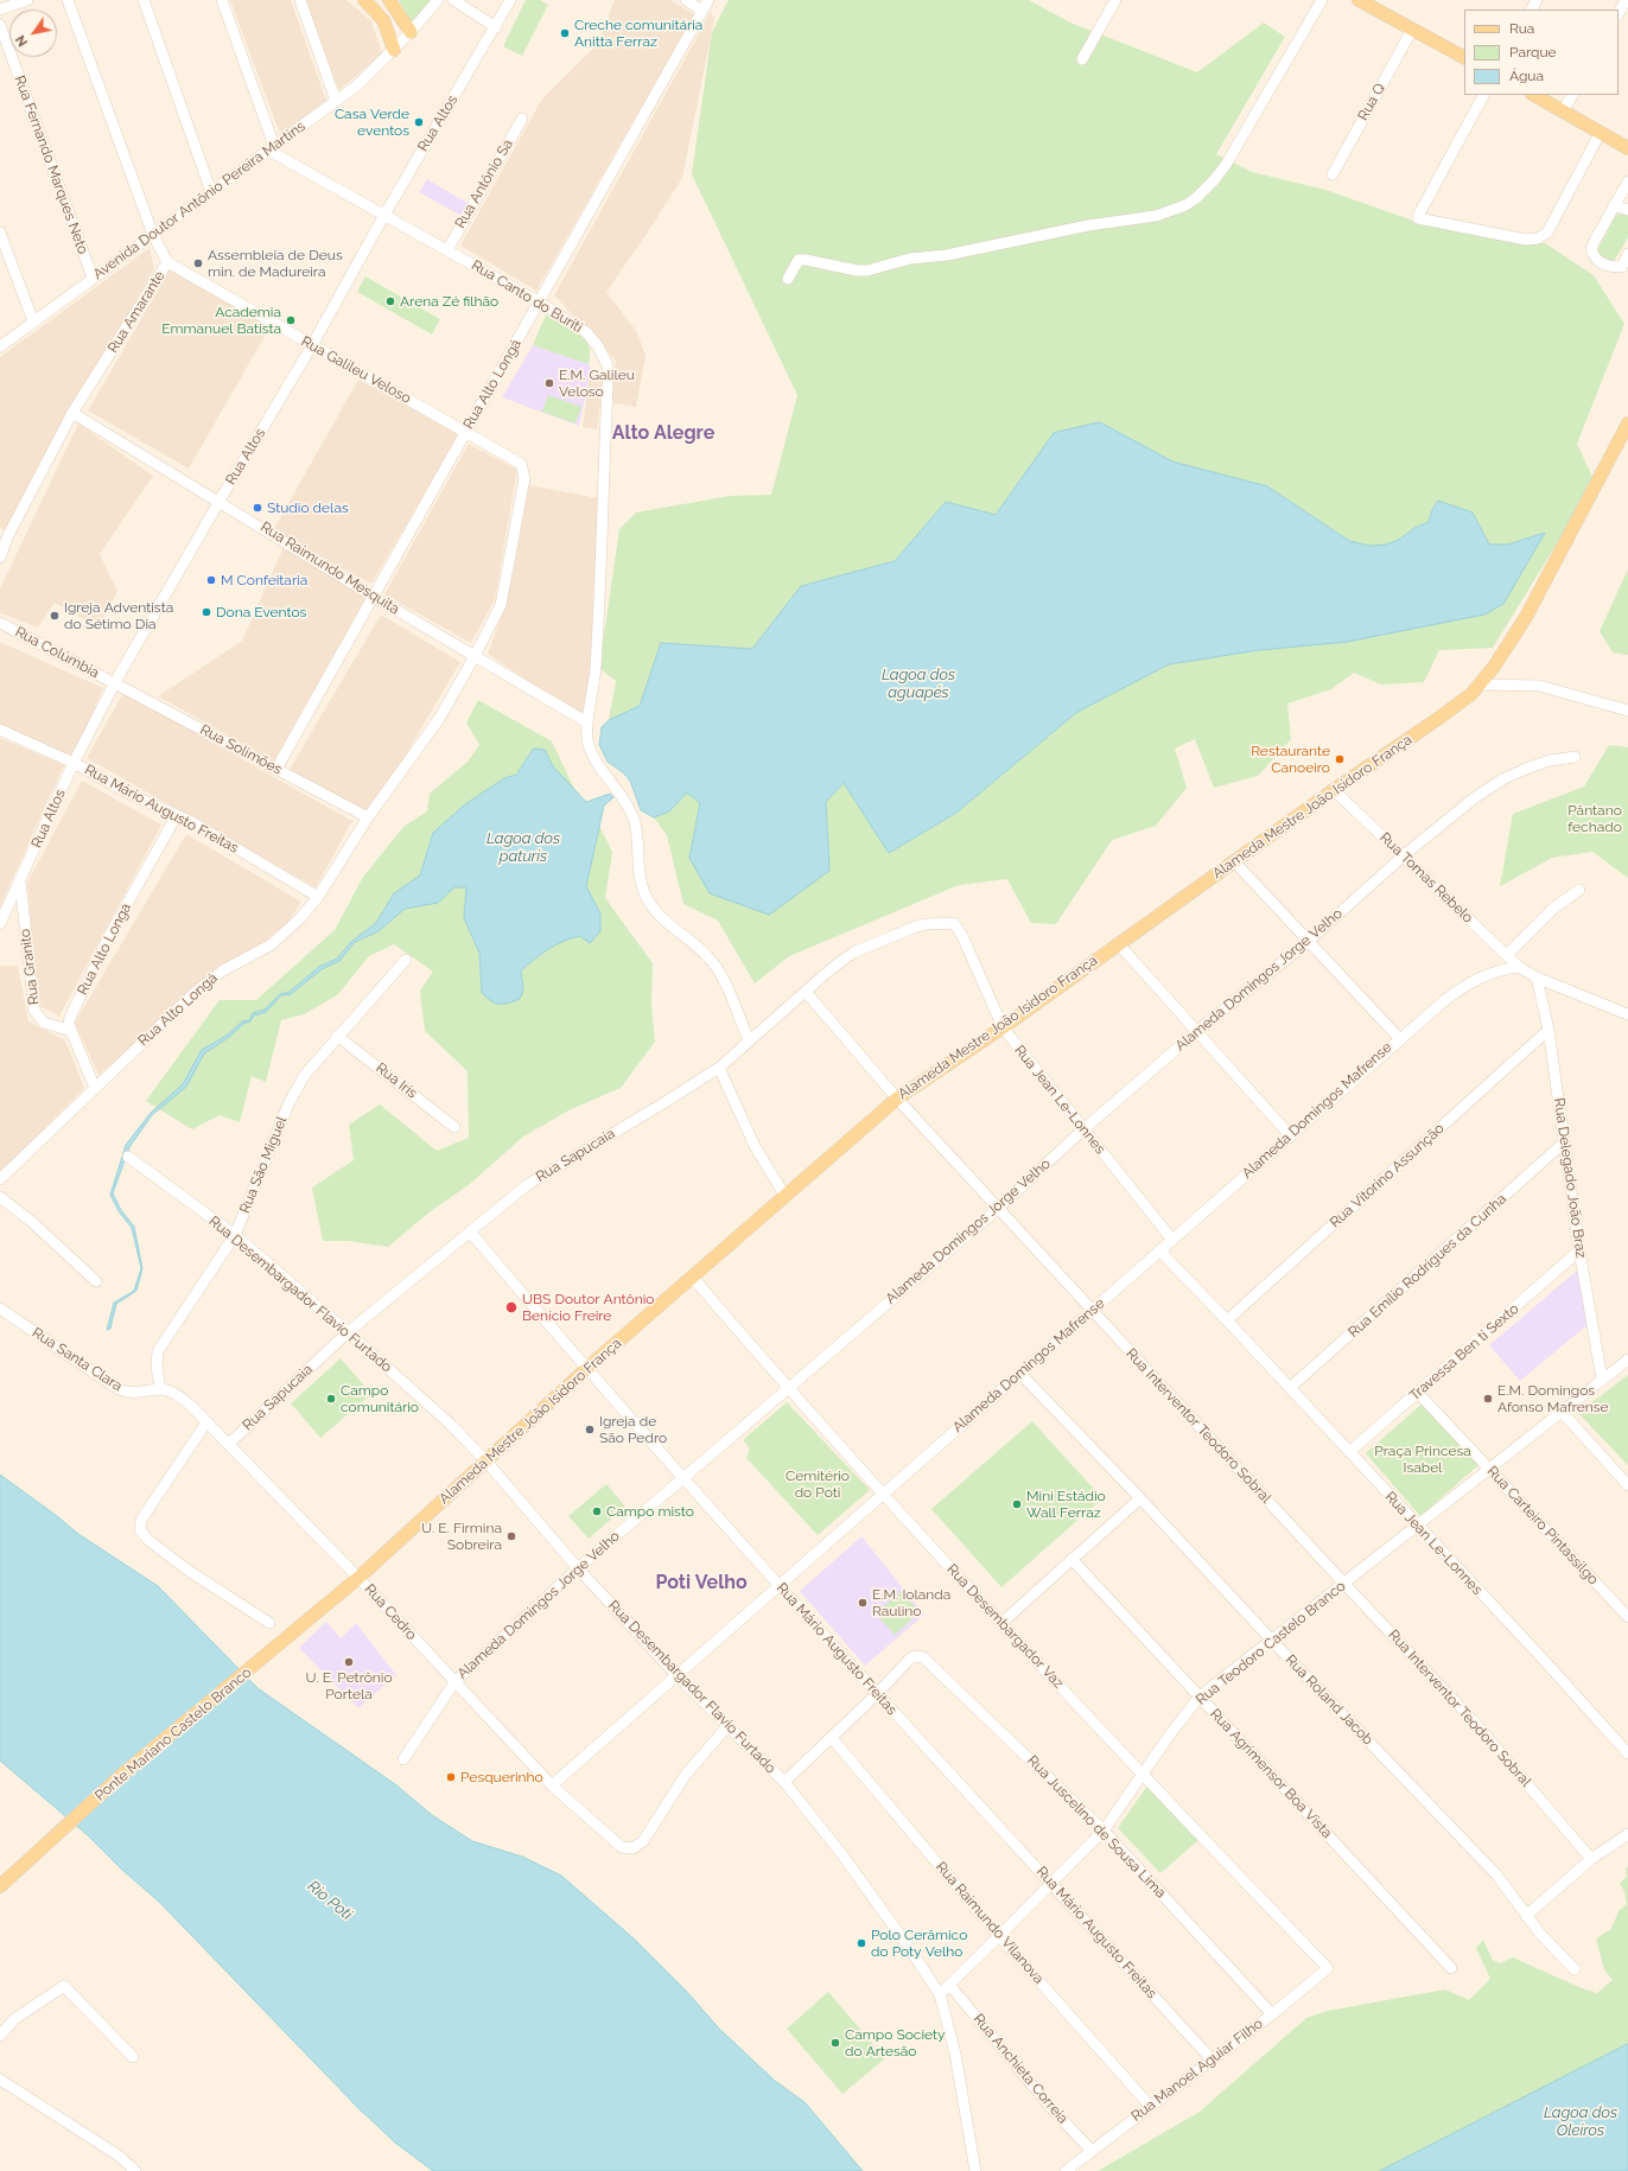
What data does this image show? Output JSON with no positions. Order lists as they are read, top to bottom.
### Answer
{
  "streets": {
    "main road": ["Alameda Mestre João Isidoro França", "Ponte Mariano Castelo Branco"],
    "street": [
      "Rua Q",
      "Rua Altos",
      "Rua Fernando Marques Neto",
      "Rua Antônio Sa",
      "Avenida Doutor Antônio Pereira Martins",
      "Rua Canto do Buriti",
      "Rua Amarante",
      "Rua Galileu Veloso",
      "Rua Alto Longá",
      "Rua Raimundo Mesquita",
      "Rua Colúmbia",
      "Rua Solimões",
      "Rua Mário Augusto Freitas",
      "Rua Tomas Rebelo",
      "Rua Alto Longa",
      "Rua Granito",
      "Alameda Domingos Jorge Velho",
      "Rua Iris",
      "Rua Jean Le-Lonnes",
      "Alameda Domingos Mafrense",
      "Rua Sapucaia",
      "Rua São Miguel",
      "Rua Vitorino Assunção",
      "Rua Delegado João Braz",
      "Rua Emílio Rodrigues da Cunha",
      "Rua Desembargador Flavio Furtado",
      "Travessa Ben ti Sexto",
      "Rua Santa Clara",
      "Rua Interventor Teodoro Sobral",
      "Rua Carteiro Pintassilgo",
      "Rua Cedro",
      "Rua Desembargador Vaz",
      "Rua Teodoro Castelo Branco",
      "Rua Roland Jacob",
      "Rua Agrimensor Boa Vista",
      "Rua Juscelino de Sousa Lima",
      "Rua Raimundo Vilanova",
      "Rua Anchieta Correia",
      "Rua Manoel Aguiar Filho"
    ]
  },
  "crossings": [
    ["Rua Altos", "Rua Canto do Buriti"],
    ["Rua Altos", "Rua Galileu Veloso"],
    ["Rua Altos", "Rua Raimundo Mesquita"],
    ["Rua Altos", "Rua Colúmbia"],
    ["Rua Altos", "Rua Solimões"],
    ["Rua Altos", "Rua Mário Augusto Freitas"],
    ["Rua Altos", "Rua Granito"],
    ["Rua Fernando Marques Neto", "Avenida Doutor Antônio Pereira Martins"],
    ["Rua Antônio Sa", "Rua Canto do Buriti"],
    ["Avenida Doutor Antônio Pereira Martins", "Rua Canto do Buriti"],
    ["Avenida Doutor Antônio Pereira Martins", "Rua Amarante"],
    ["Rua Canto do Buriti", "Rua Alto Longá"],
    ["Rua Canto do Buriti", "Rua Raimundo Mesquita"],
    ["Rua Amarante", "Rua Galileu Veloso"],
    ["Rua Amarante", "Rua Raimundo Mesquita"],
    ["Rua Galileu Veloso", "Rua Alto Longá"],
    ["Rua Alto Longá", "Rua Raimundo Mesquita"],
    ["Rua Alto Longá", "Rua Solimões"],
    ["Rua Alto Longá", "Rua Mário Augusto Freitas"],
    ["Rua Colúmbia", "Rua Solimões"],
    ["Alameda Mestre João Isidoro França", "Rua Mário Augusto Freitas"],
    ["Alameda Mestre João Isidoro França", "Rua Tomas Rebelo"],
    ["Alameda Mestre João Isidoro França", "Rua Jean Le-Lonnes"],
    ["Alameda Mestre João Isidoro França", "Rua Desembargador Flavio Furtado"],
    ["Alameda Mestre João Isidoro França", "Rua Interventor Teodoro Sobral"],
    ["Alameda Mestre João Isidoro França", "Rua Cedro"],
    ["Alameda Mestre João Isidoro França", "Rua Desembargador Vaz"],
    ["Alameda Mestre João Isidoro França", "Ponte Mariano Castelo Branco"],
    ["Rua Mário Augusto Freitas", "Rua Alto Longa"],
    ["Rua Mário Augusto Freitas", "Alameda Domingos Jorge Velho"],
    ["Rua Mário Augusto Freitas", "Alameda Domingos Mafrense"],
    ["Rua Mário Augusto Freitas", "Rua Sapucaia"],
    ["Rua Mário Augusto Freitas", "Rua Teodoro Castelo Branco"],
    ["Rua Mário Augusto Freitas", "Rua Juscelino de Sousa Lima"],
    ["Rua Mário Augusto Freitas", "Rua Manoel Aguiar Filho"],
    ["Rua Tomas Rebelo", "Alameda Domingos Jorge Velho"],
    ["Rua Tomas Rebelo", "Alameda Domingos Mafrense"],
    ["Rua Tomas Rebelo", "Rua Delegado João Braz"],
    ["Rua Alto Longa", "Rua Granito"],
    ["Alameda Domingos Jorge Velho", "Rua Jean Le-Lonnes"],
    ["Alameda Domingos Jorge Velho", "Rua Desembargador Flavio Furtado"],
    ["Alameda Domingos Jorge Velho", "Rua Interventor Teodoro Sobral"],
    ["Alameda Domingos Jorge Velho", "Rua Cedro"],
    ["Alameda Domingos Jorge Velho", "Rua Desembargador Vaz"],
    ["Rua Iris", "Rua São Miguel"],
    ["Rua Jean Le-Lonnes", "Alameda Domingos Mafrense"],
    ["Rua Jean Le-Lonnes", "Rua Sapucaia"],
    ["Rua Jean Le-Lonnes", "Rua Vitorino Assunção"],
    ["Rua Jean Le-Lonnes", "Rua Emílio Rodrigues da Cunha"],
    ["Rua Jean Le-Lonnes", "Travessa Ben ti Sexto"],
    ["Rua Jean Le-Lonnes", "Rua Teodoro Castelo Branco"],
    ["Alameda Domingos Mafrense", "Rua Desembargador Flavio Furtado"],
    ["Alameda Domingos Mafrense", "Rua Interventor Teodoro Sobral"],
    ["Alameda Domingos Mafrense", "Rua Cedro"],
    ["Alameda Domingos Mafrense", "Rua Desembargador Vaz"],
    ["Alameda Domingos Mafrense", "Rua Roland Jacob"],
    ["Rua Sapucaia", "Rua Desembargador Flavio Furtado"],
    ["Rua Sapucaia", "Rua Interventor Teodoro Sobral"],
    ["Rua Sapucaia", "Rua Cedro"],
    ["Rua São Miguel", "Rua Desembargador Flavio Furtado"],
    ["Rua São Miguel", "Rua Santa Clara"],
    ["Rua São Miguel", "Rua Cedro"],
    ["Rua Vitorino Assunção", "Rua Delegado João Braz"],
    ["Rua Delegado João Braz", "Rua Emílio Rodrigues da Cunha"],
    ["Rua Delegado João Braz", "Travessa Ben ti Sexto"],
    ["Rua Delegado João Braz", "Rua Teodoro Castelo Branco"],
    ["Rua Desembargador Flavio Furtado", "Rua Cedro"],
    ["Rua Desembargador Flavio Furtado", "Rua Teodoro Castelo Branco"],
    ["Travessa Ben ti Sexto", "Rua Carteiro Pintassilgo"],
    ["Rua Santa Clara", "Rua Cedro"],
    ["Rua Interventor Teodoro Sobral", "Rua Teodoro Castelo Branco"],
    ["Rua Carteiro Pintassilgo", "Rua Teodoro Castelo Branco"],
    ["Rua Desembargador Vaz", "Rua Teodoro Castelo Branco"],
    ["Rua Desembargador Vaz", "Rua Manoel Aguiar Filho"],
    ["Rua Teodoro Castelo Branco", "Rua Roland Jacob"],
    ["Rua Teodoro Castelo Branco", "Rua Agrimensor Boa Vista"],
    ["Rua Teodoro Castelo Branco", "Rua Juscelino de Sousa Lima"],
    ["Rua Teodoro Castelo Branco", "Rua Raimundo Vilanova"],
    ["Rua Teodoro Castelo Branco", "Rua Anchieta Correia"],
    ["Rua Juscelino de Sousa Lima", "Rua Manoel Aguiar Filho"],
    ["Rua Raimundo Vilanova", "Rua Manoel Aguiar Filho"],
    ["Rua Anchieta Correia", "Rua Manoel Aguiar Filho"]
  ],
  "districts": ["Alto Alegre", "Poti Velho"],
  "water": [
    "Lagoa dos aguapés",
    "Lagoa dos paturis",
    "Rio Poti",
    "Lagoa dos Oleiros"
  ],
  "parks": ["Pântano fechado", "Praça Princesa Isabel", "Cemitério do Poti"],
  "places": [
    "Creche comunitária Anitta Ferraz",
    "Casa Verde eventos",
    "Assembleia de Deus min. de Madureira",
    "Arena Zé filhão",
    "Academia Emmanuel Batista",
    "E.M. Galileu Veloso",
    "Studio delas",
    "M Confeitaria",
    "Dona Eventos",
    "Igreja Adventista do Sétimo Dia",
    "Restaurante Canoeiro",
    "UBS Doutor Antônio Benício Freire",
    "Campo comunitário",
    "E.M. Domingos Afonso Mafrense",
    "Igreja de São Pedro",
    "Mini Estádio Wall Ferraz",
    "Campo misto",
    "U. E. Firmina Sobreira",
    "E.M. Iolanda Raulino",
    "U. E. Petrônio Portela",
    "Pesquerinho",
    "Polo Cerâmico do Poty Velho",
    "Campo Society do Artesão"
  ],
  "legend": ["Rua", "Parque", "Água"],
  "north": "bottom left"
}
